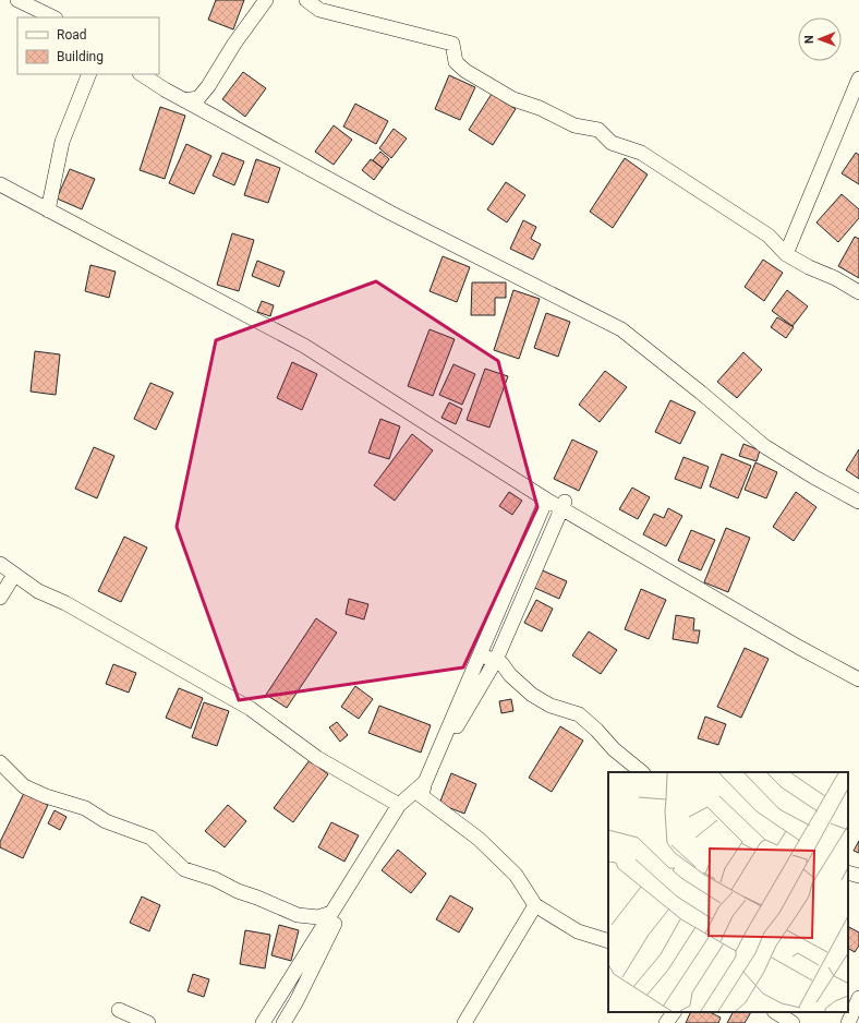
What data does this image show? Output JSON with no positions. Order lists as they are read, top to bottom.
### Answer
{
  "legend": ["Road", "Building"],
  "north": "left"
}
